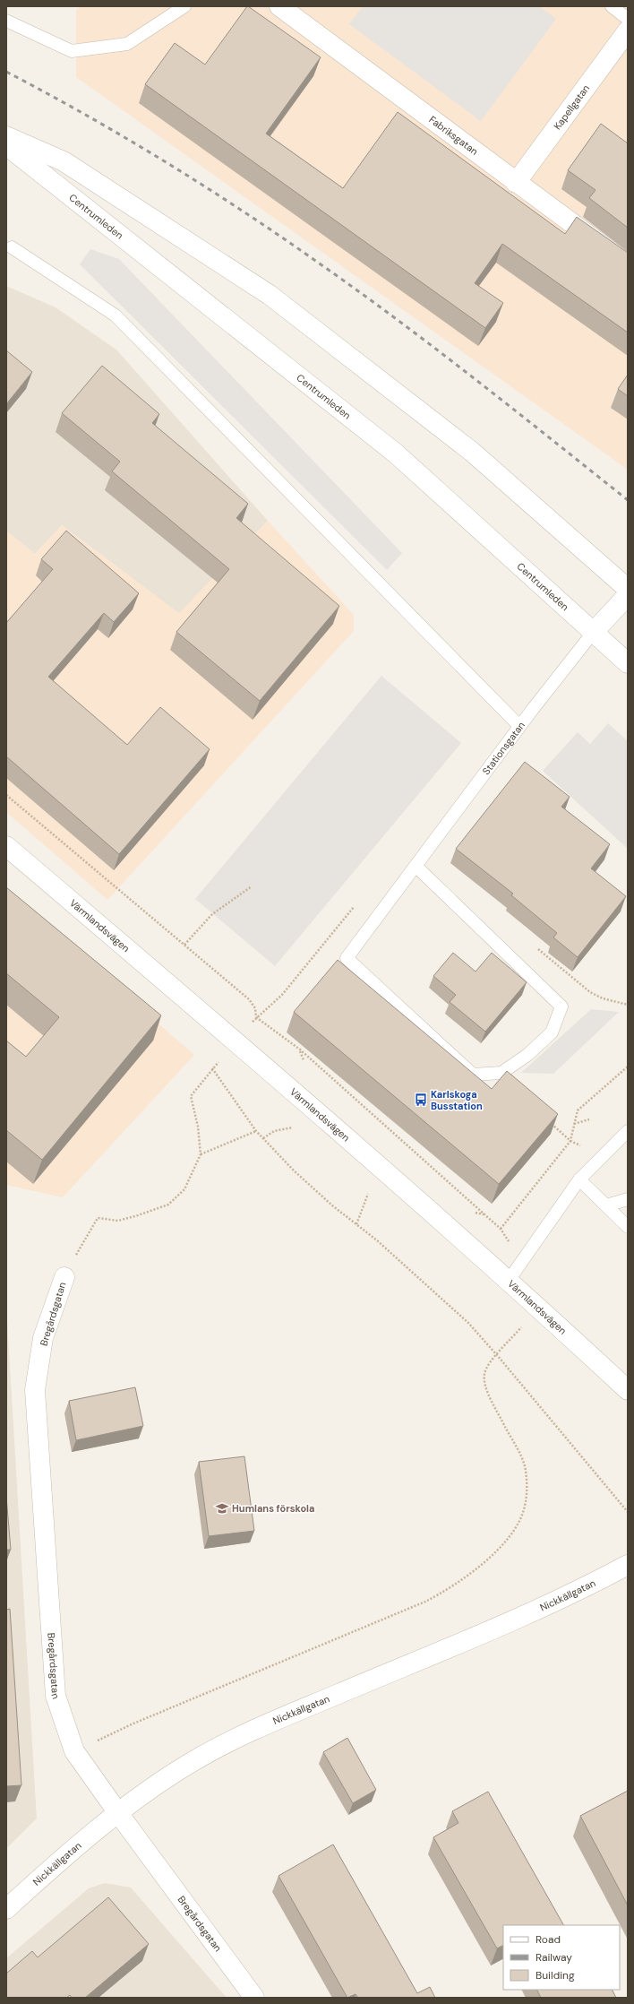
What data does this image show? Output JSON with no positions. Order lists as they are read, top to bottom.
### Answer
{
  "streets": {
    "street": [
      "Kapellgatan",
      "Fabriksgatan",
      "Centrumleden",
      "Värmlandsvägen",
      "Bregårdsgatan",
      "Nickkällgatan"
    ],
    "lane": ["Stationsgatan"]
  },
  "crossings": [
    ["Kapellgatan", "Fabriksgatan"],
    ["Centrumleden", "Stationsgatan"],
    ["Bregårdsgatan", "Nickkällgatan"]
  ],
  "places": {
    "bus stop": ["Karlskoga Busstation"],
    "school or university": ["Humlans förskola"]
  },
  "legend": ["Road", "Railway", "Building"]
}
